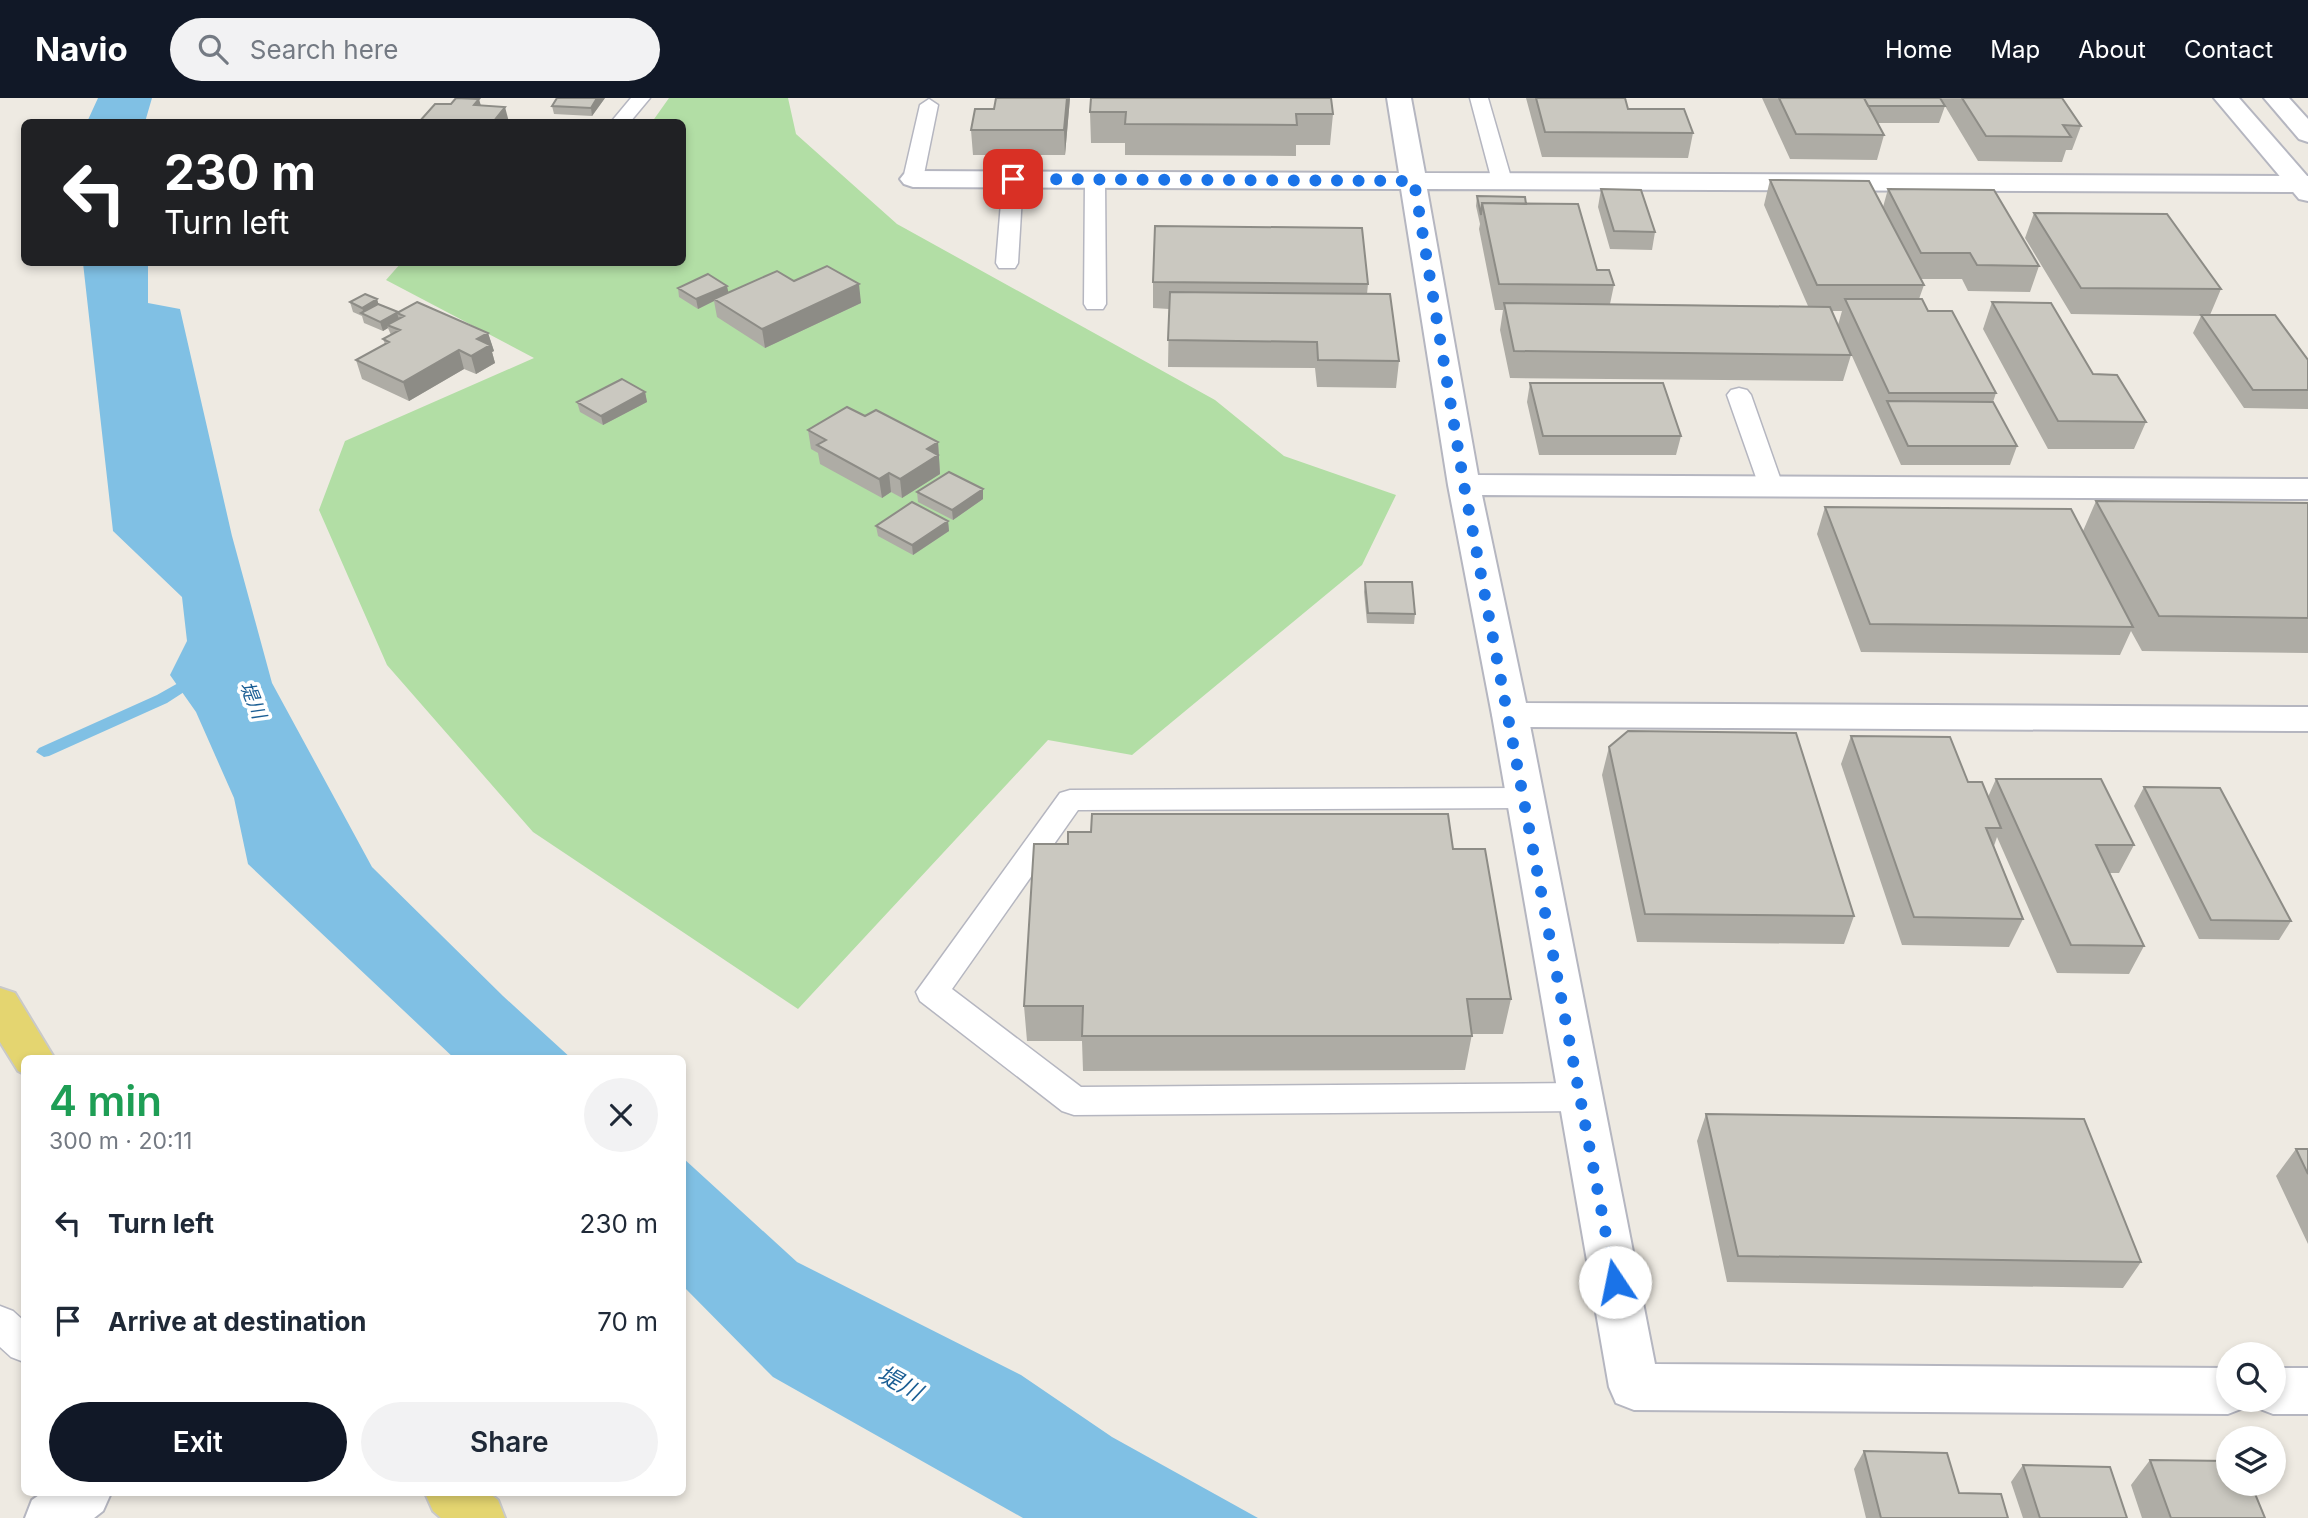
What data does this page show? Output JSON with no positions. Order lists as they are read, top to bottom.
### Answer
{
  "water": ["堤川"],
  "page": {
    "header": "Navio",
    "search": "Search here",
    "nav": [
      "Home",
      "Map",
      "About",
      "Contact"
    ],
    "turn": ["230 m", "Turn left"],
    "heading": ["4 min", "300 m · 20:11"],
    "list": [
      {
        "name": "Turn left",
        "value": "230 m"
      },
      {
        "name": "Arrive at destination",
        "value": "70 m"
      }
    ],
    "buttons": ["Exit", "Share"]
  }
}
